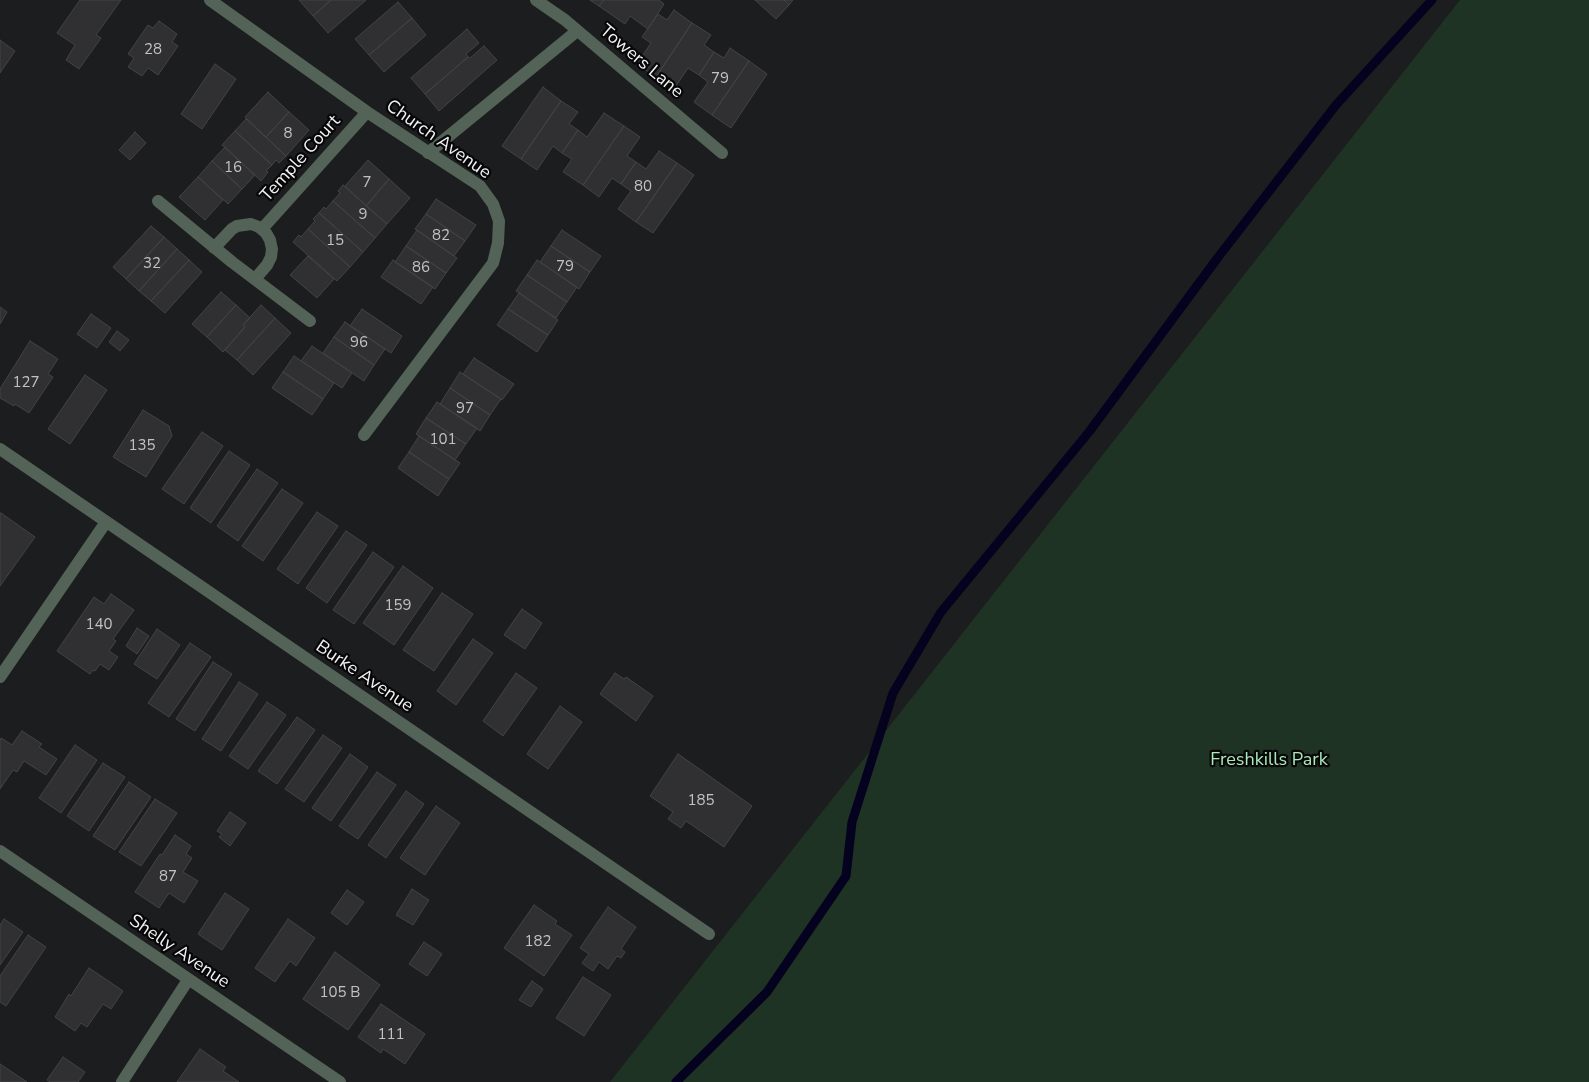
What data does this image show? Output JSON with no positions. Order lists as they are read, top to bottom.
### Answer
{
  "streets": {
    "street": [
      "Towers Lane",
      "Church Avenue",
      "Temple Court",
      "Burke Avenue",
      "Shelly Avenue"
    ]
  },
  "crossings": [
    ["Church Avenue", "Temple Court"]
  ],
  "parks": ["Freshkills Park"],
  "house_numbers": [
    "28",
    "79",
    "8",
    "16",
    "7",
    "80",
    "9",
    "82",
    "15",
    "32",
    "79",
    "86",
    "96",
    "127",
    "97",
    "101",
    "135",
    "159",
    "140",
    "185",
    "87",
    "182",
    "105 B",
    "111"
  ]
}
